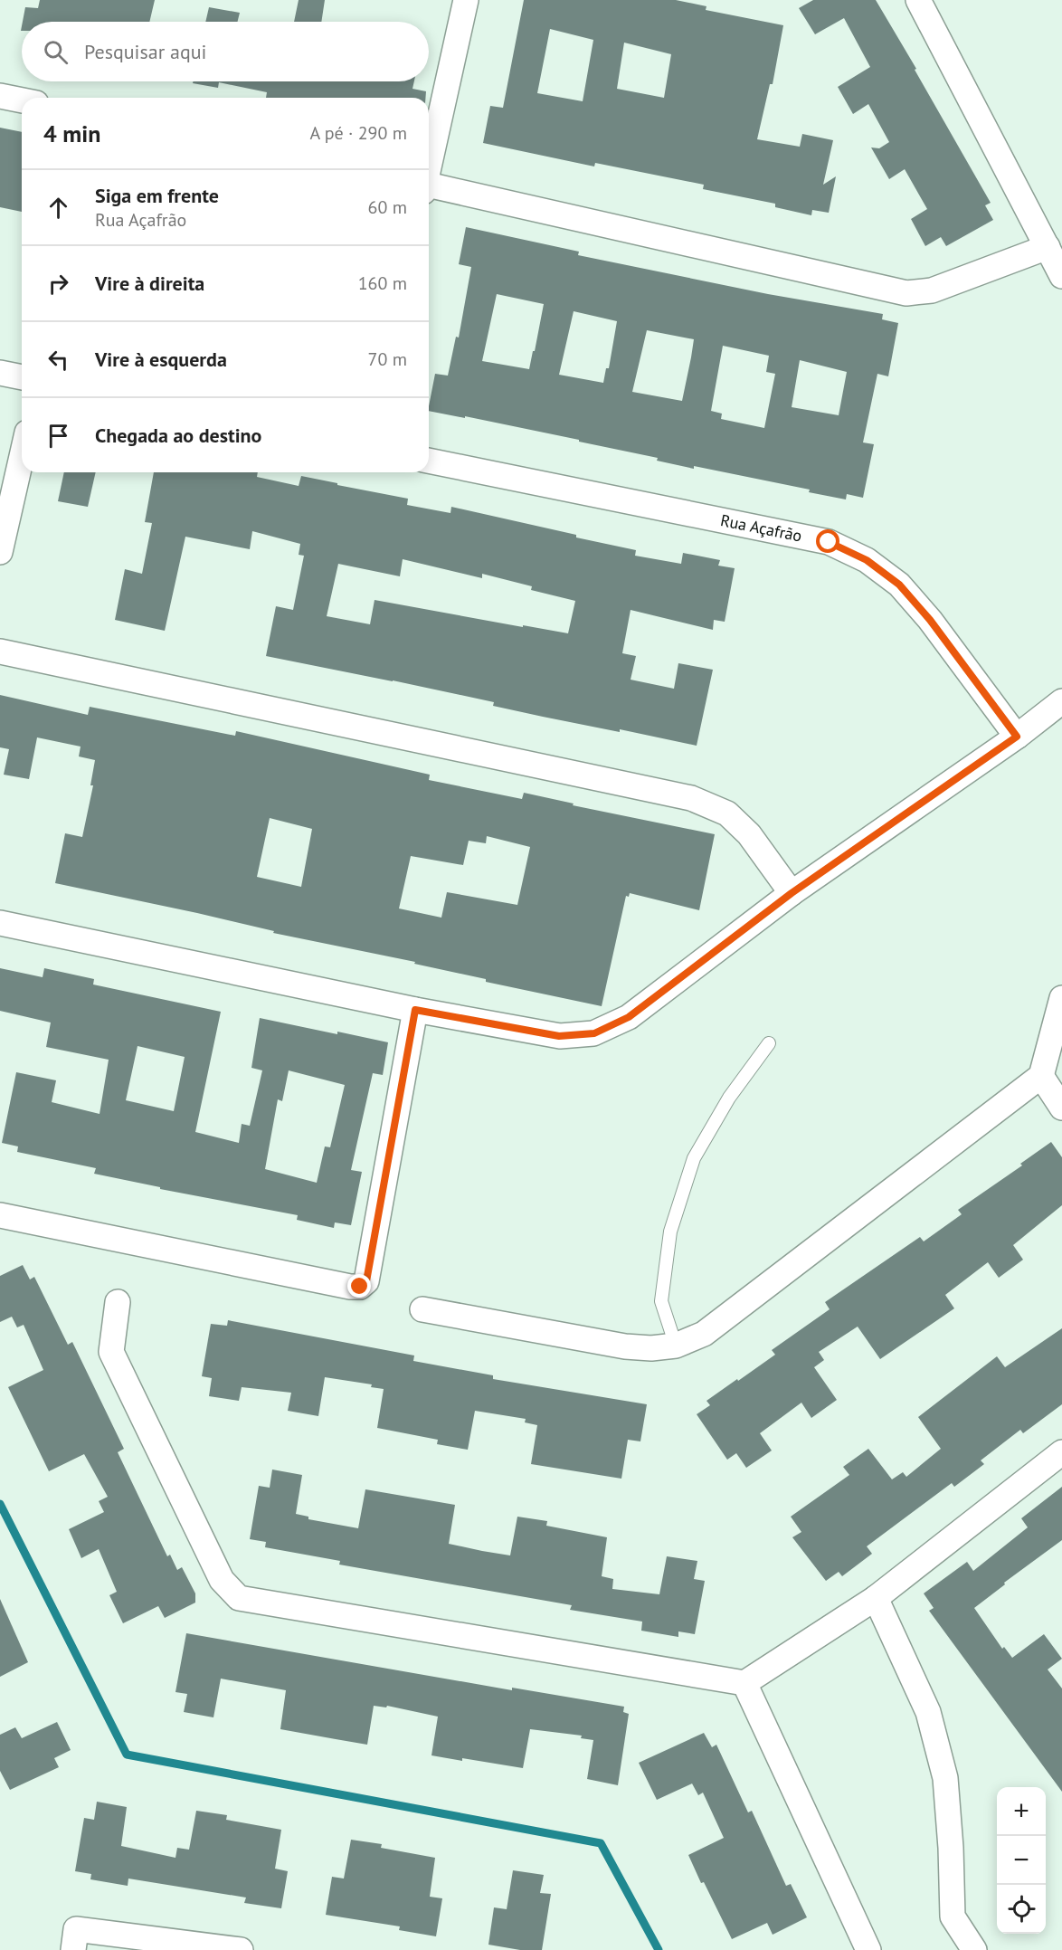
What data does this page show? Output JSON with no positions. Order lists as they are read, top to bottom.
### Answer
{
  "streets": {
    "street": ["Rua Açafrão"]
  },
  "page": {
    "search": "Pesquisar aqui",
    "heading": ["4 min", "A pé · 290 m"],
    "list": [
      ["Siga em frente", "Rua Açafrão", "60 m"],
      ["Vire à direita", "160 m"],
      ["Vire à esquerda", "70 m"],
      "Chegada ao destino"
    ],
    "map_buttons": ["+", "−"]
  }
}
